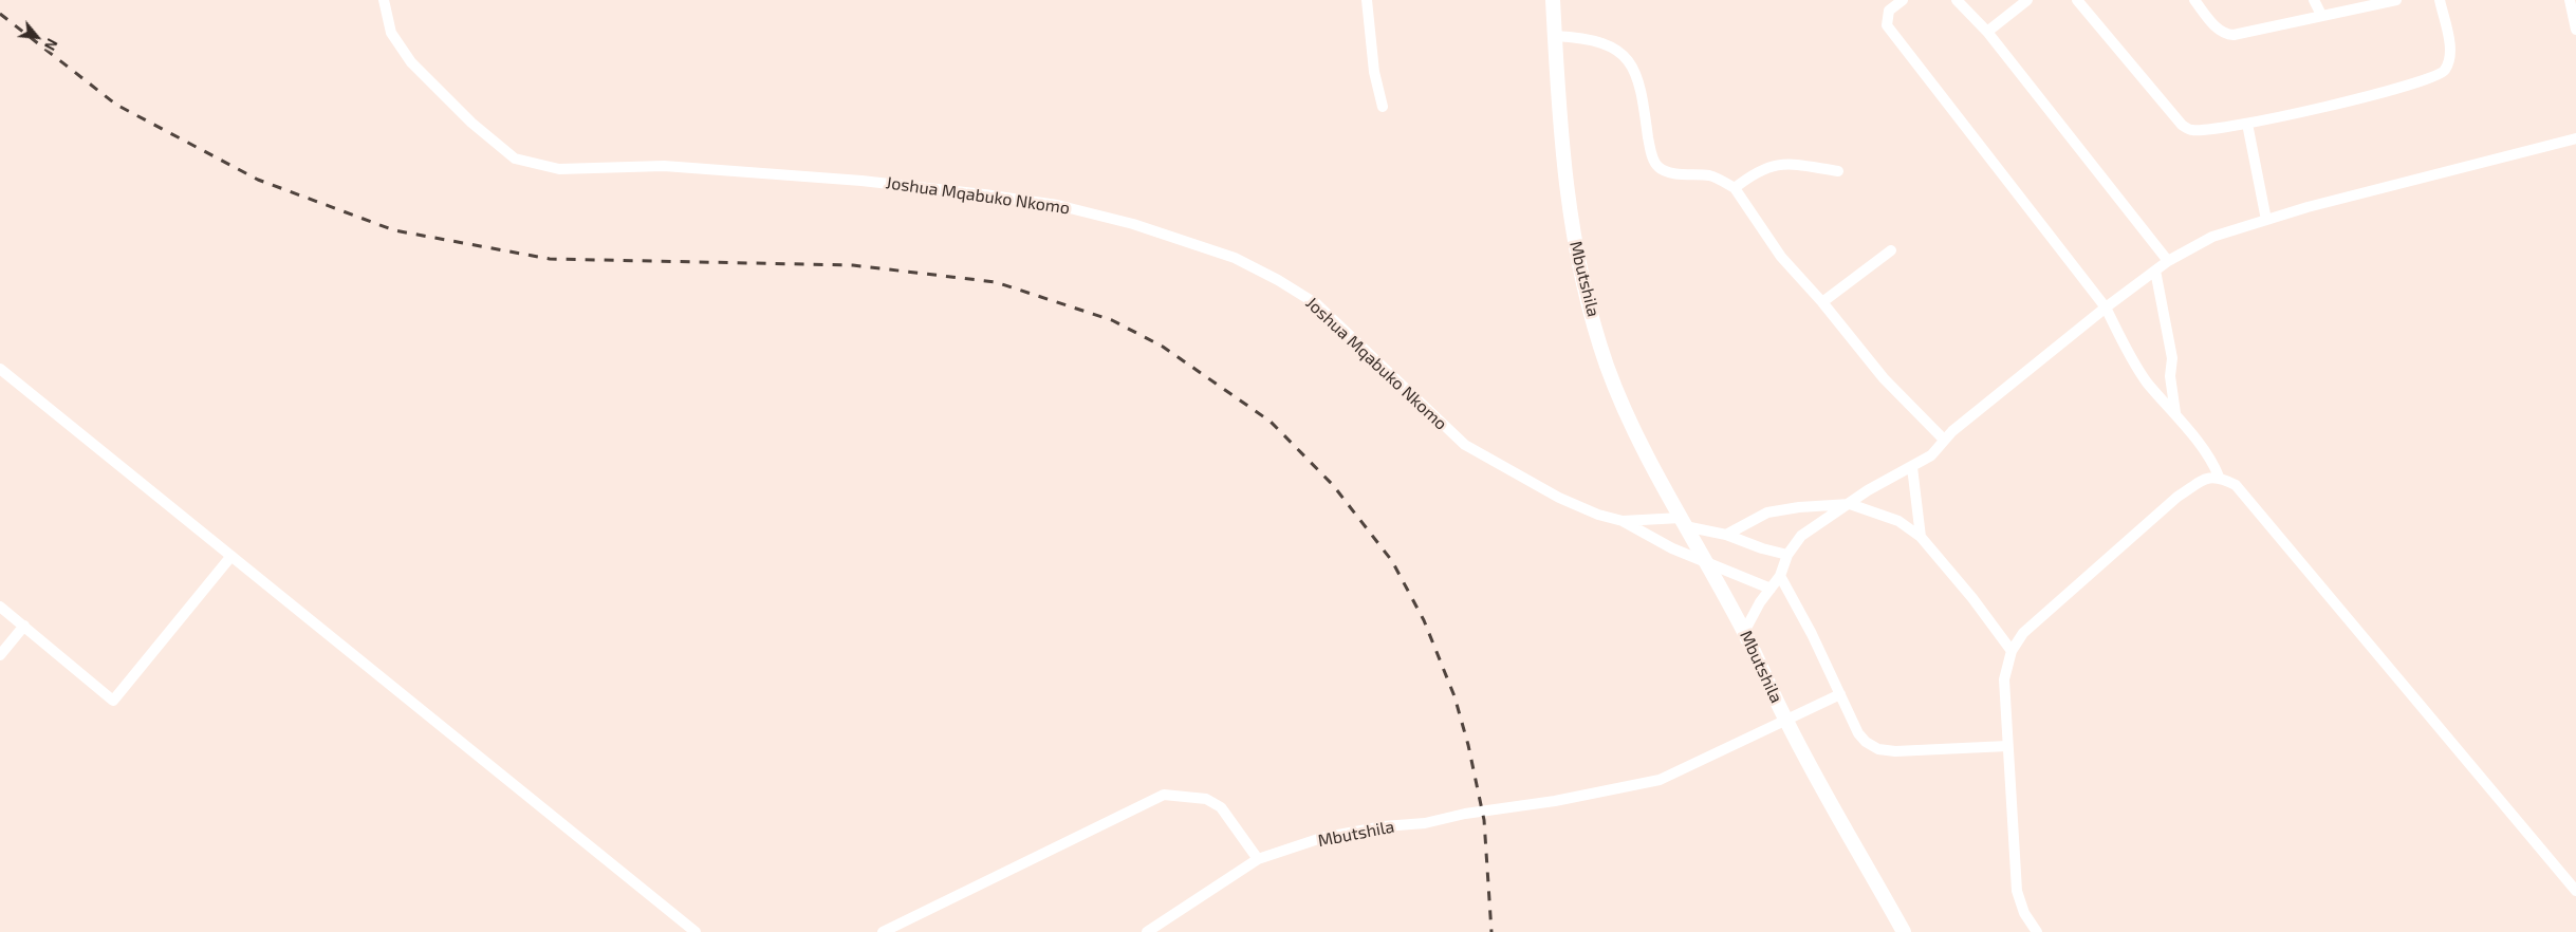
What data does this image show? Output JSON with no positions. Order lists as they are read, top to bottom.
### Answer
{
  "streets": {
    "street": ["Joshua Mqabuko Nkomo", "Mbutshila"]
  },
  "north": "bottom right"
}
